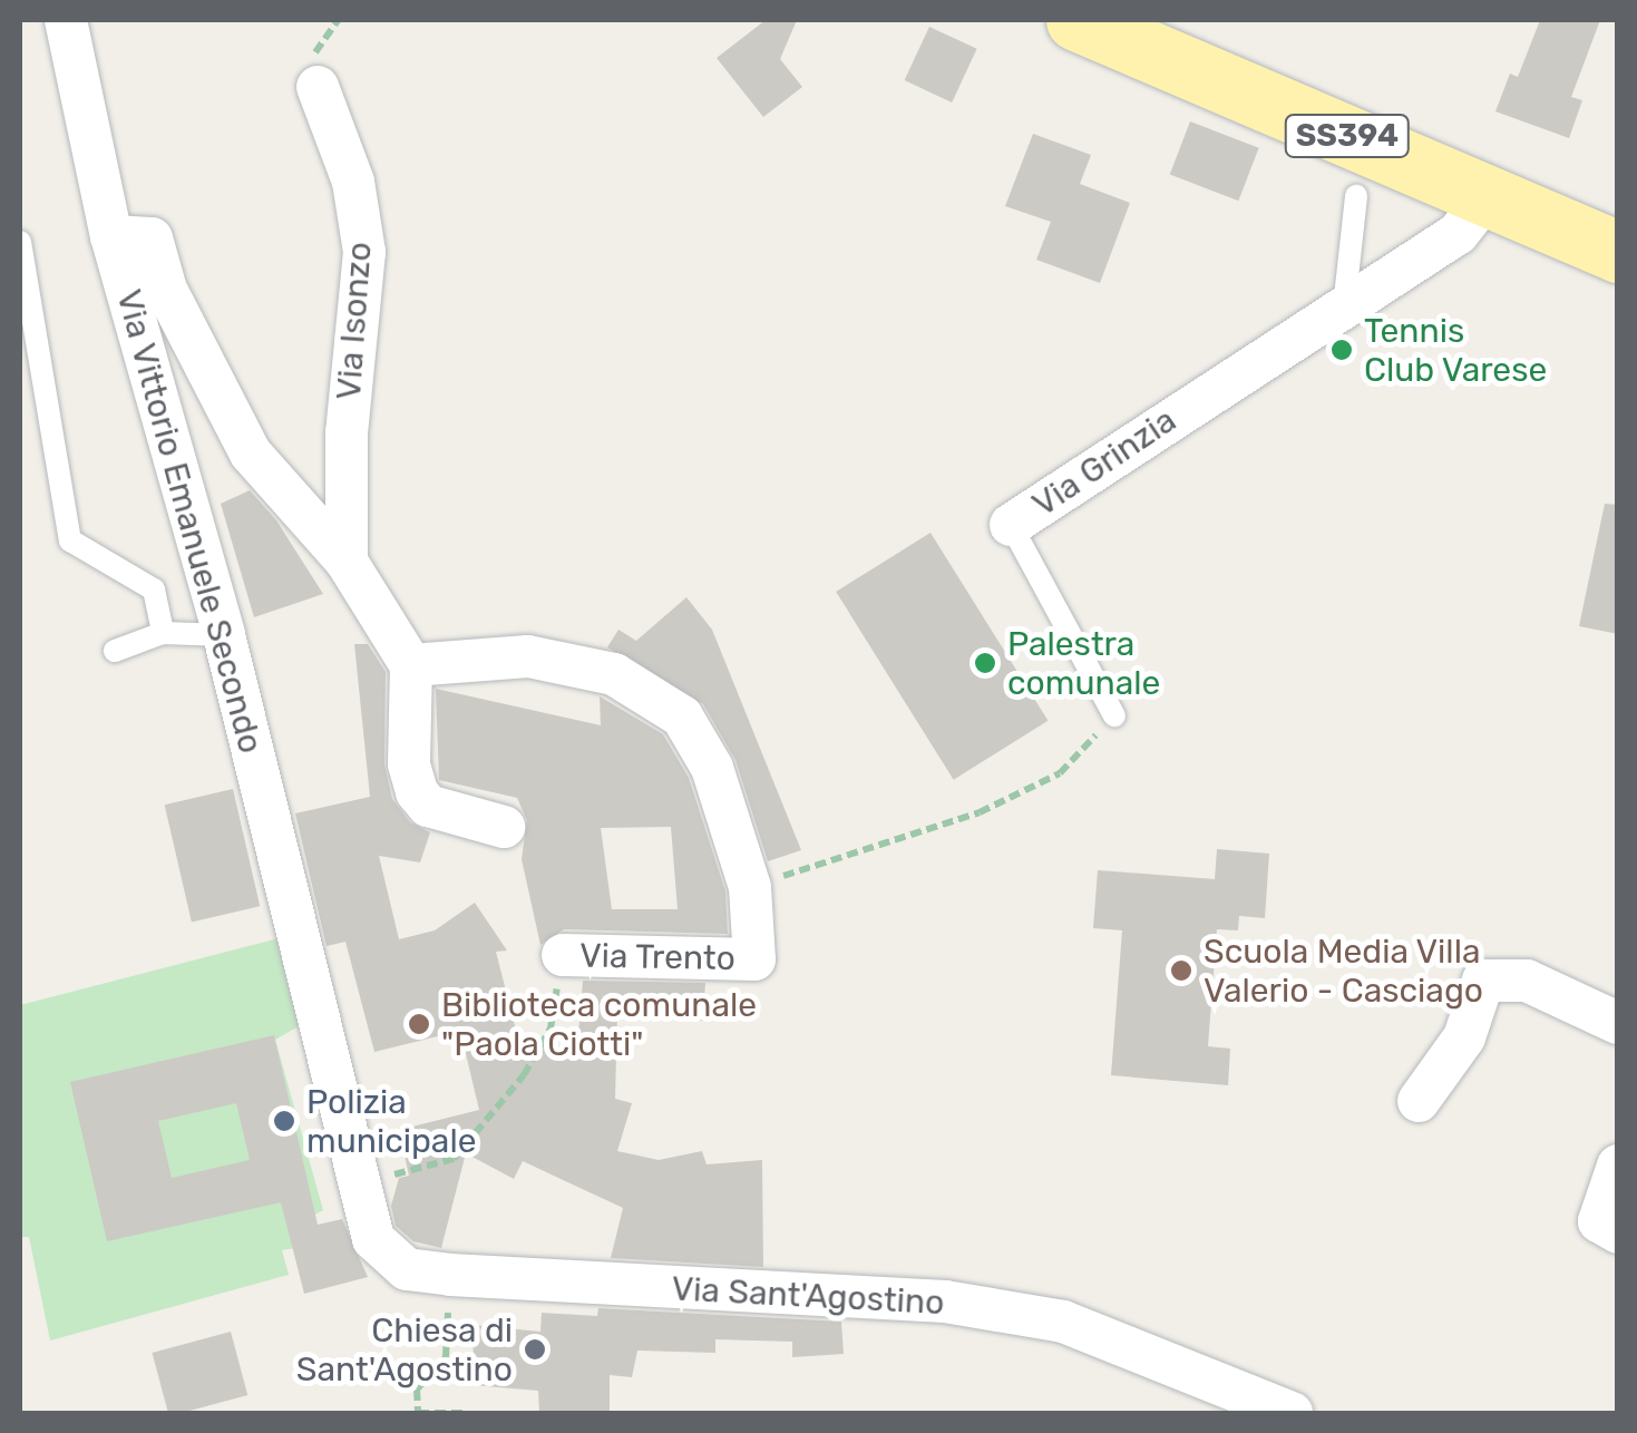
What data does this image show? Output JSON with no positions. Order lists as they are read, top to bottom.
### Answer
{
  "streets": {
    "main road": ["SS394"],
    "street": [
      "Via Isonzo",
      "Via Grinzia",
      "Via Vittorio Emanuele Secondo",
      "Via Trento",
      "Via Sant'Agostino"
    ]
  },
  "crossings": [
    ["SS394", "Via Grinzia"],
    ["Via Vittorio Emanuele Secondo", "Via Trento"],
    ["Via Vittorio Emanuele Secondo", "Via Sant'Agostino"],
    ["Via Trento", "Via Sant'Agostino"]
  ],
  "places": [
    "Tennis Club Varese",
    "Palestra comunale",
    "Scuola Media Villa Valerio - Casciago",
    "Biblioteca comunale \"Paola Ciotti\"",
    "Polizia municipale",
    "Chiesa di Sant'Agostino"
  ]
}
